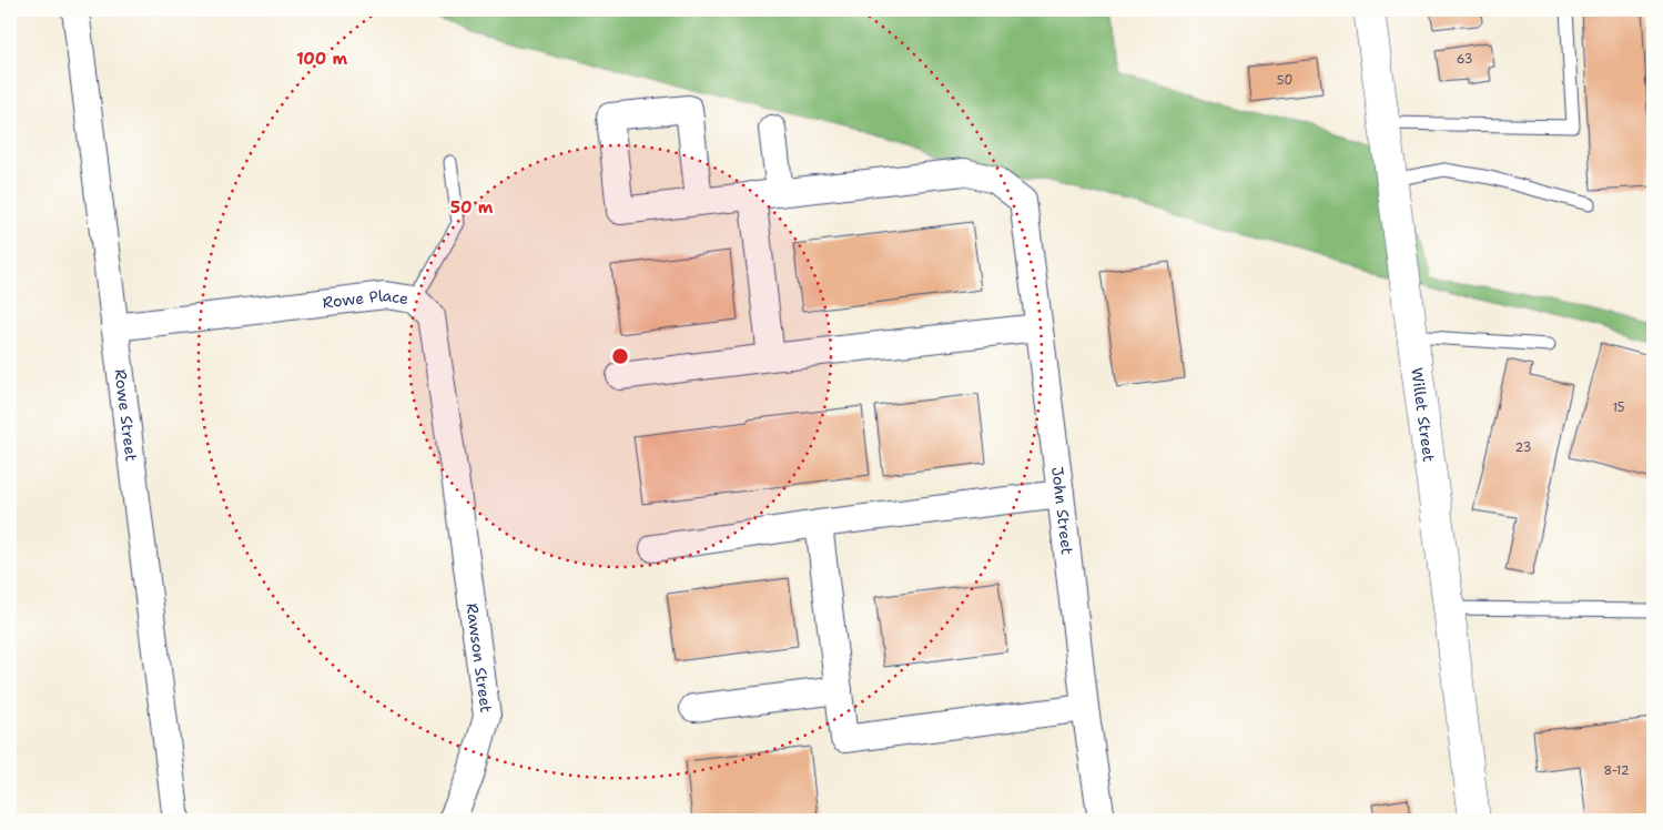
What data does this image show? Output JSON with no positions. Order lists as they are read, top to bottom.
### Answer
{
  "streets": {
    "street": [
      "Rowe Place",
      "Rowe Street",
      "Willet Street",
      "John Street",
      "Rawson Street"
    ]
  },
  "crossings": [
    ["Rowe Place", "Rowe Street"],
    ["Rowe Place", "Rawson Street"]
  ],
  "house_numbers": [
    "63",
    "50",
    "15",
    "23",
    "8-12"
  ],
  "rings": ["100 m", "50 m"]
}
